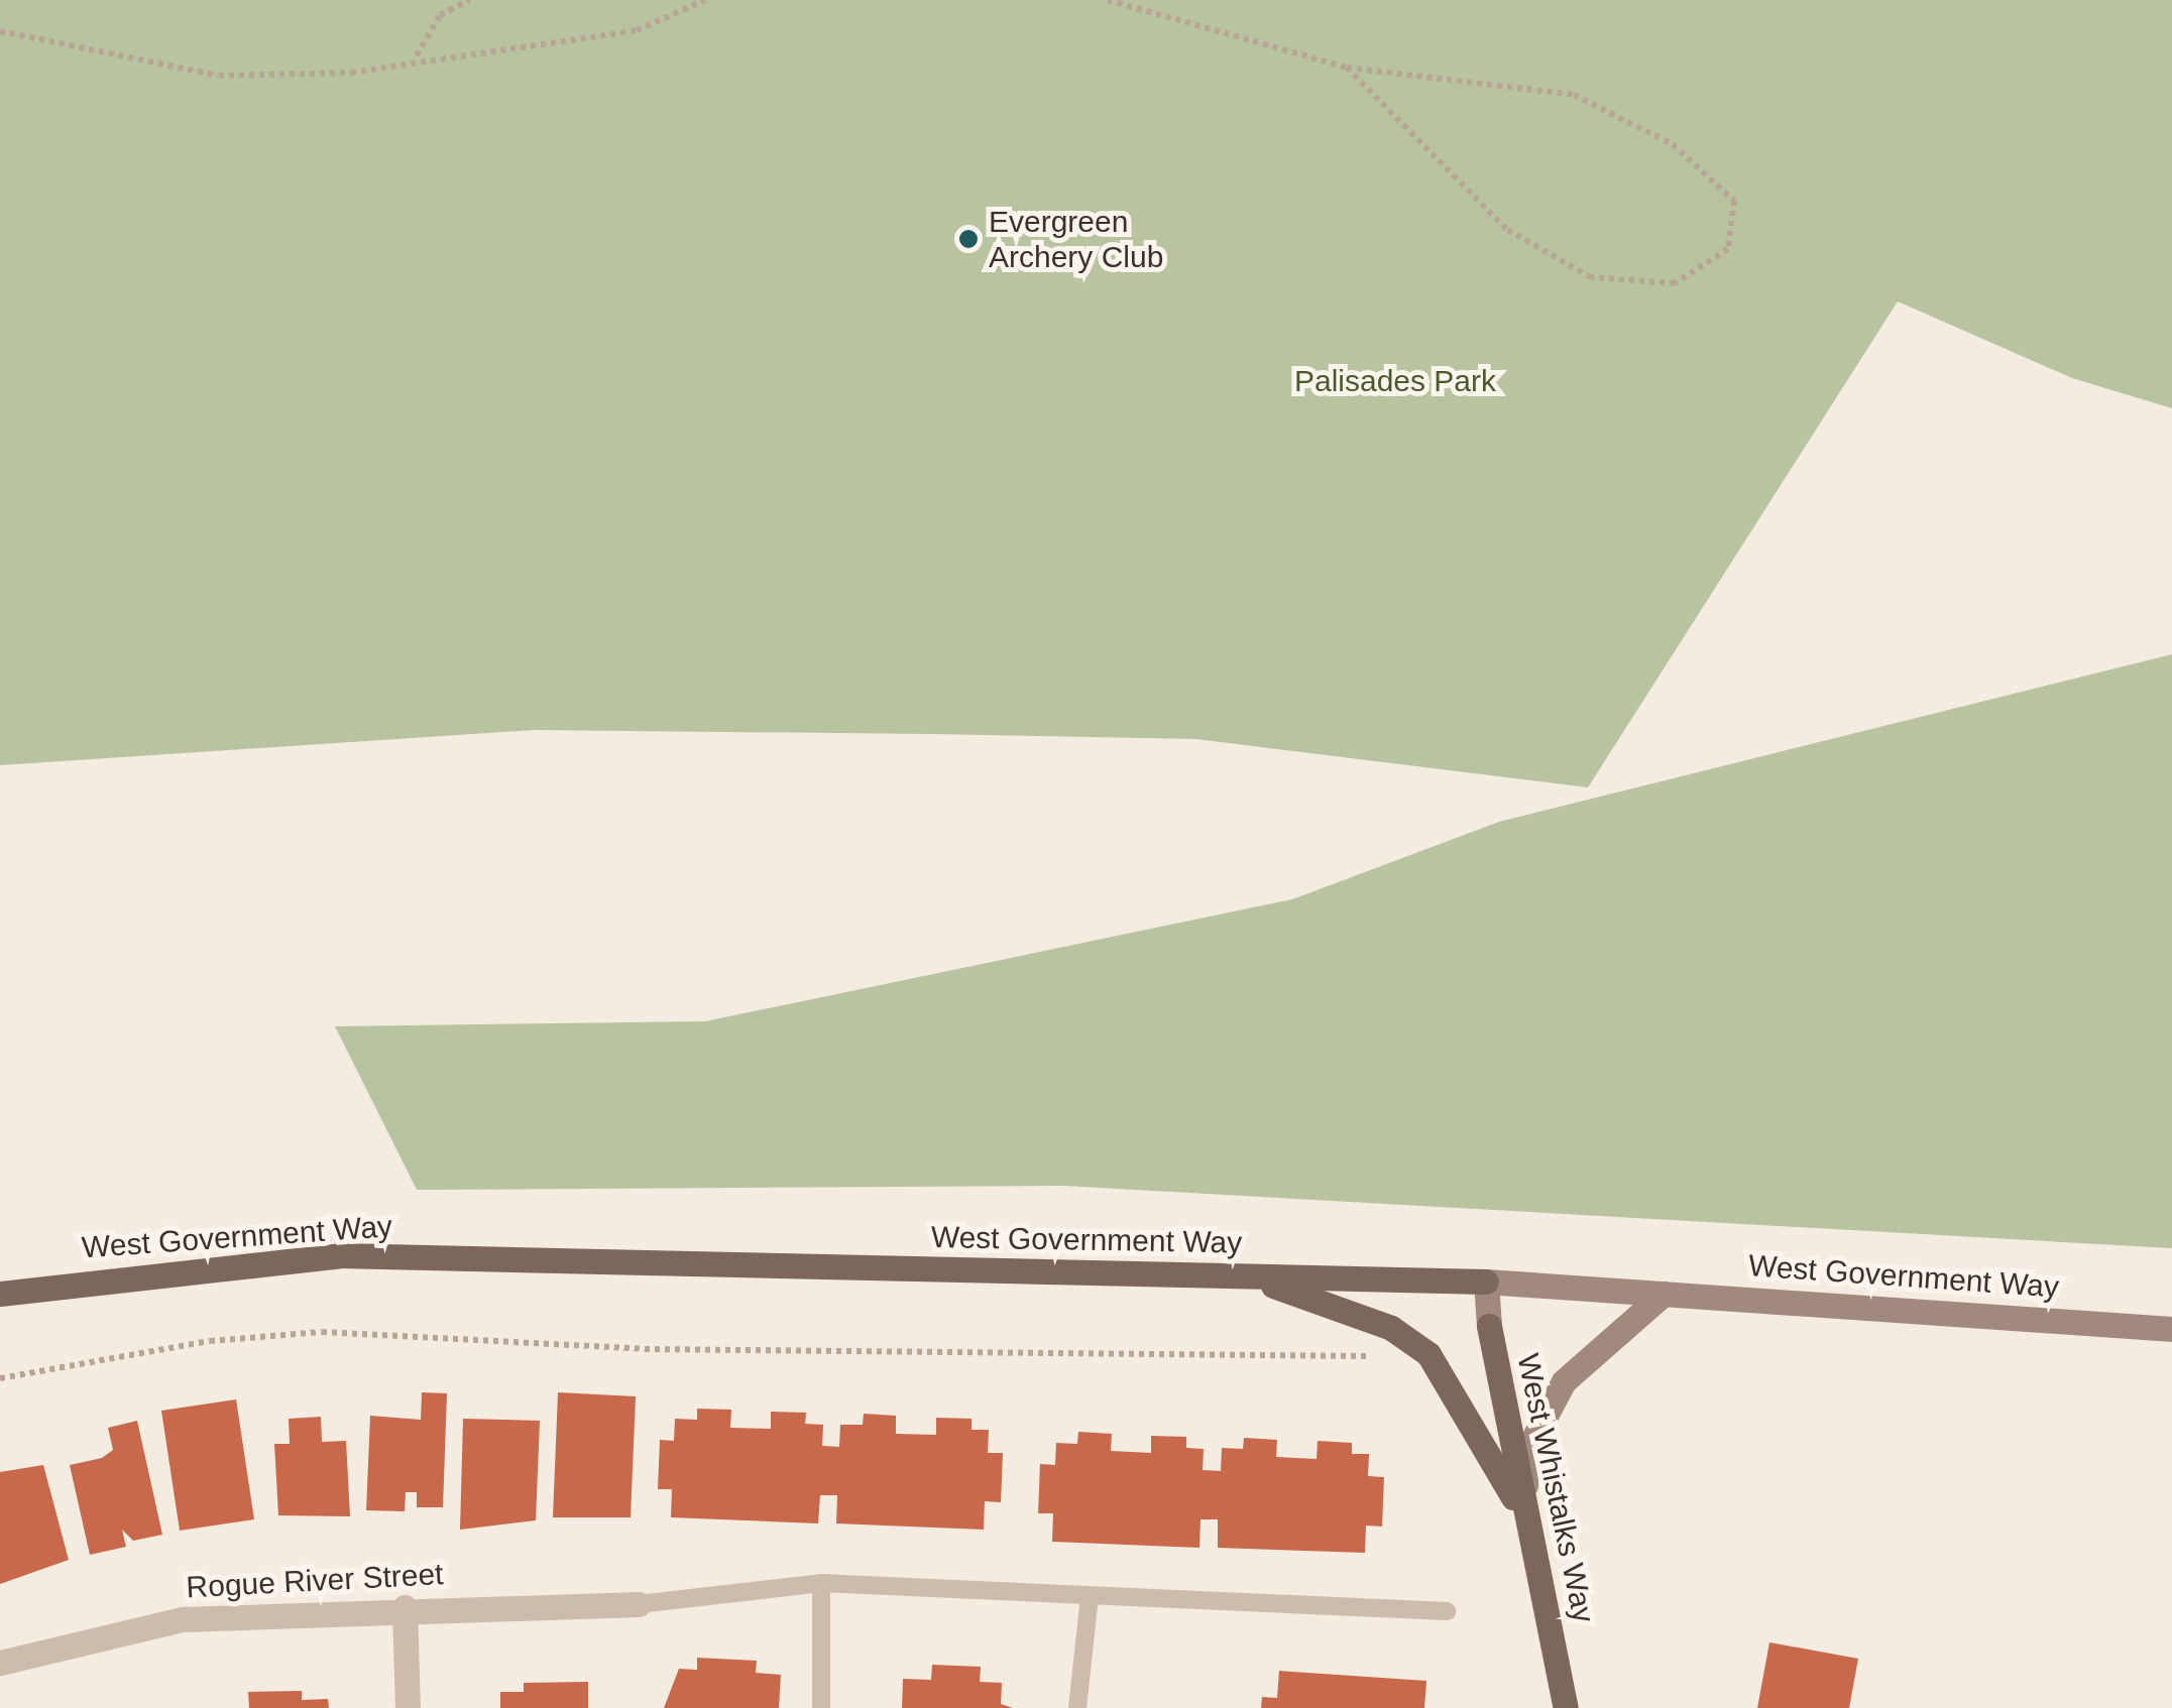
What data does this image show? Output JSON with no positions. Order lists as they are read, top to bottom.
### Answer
{
  "streets": {
    "main road": ["West Government Way", "West Whistalks Way"],
    "street": ["Rogue River Street"]
  },
  "crossings": [
    ["West Government Way", "West Whistalks Way"]
  ],
  "parks": ["Palisades Park"],
  "places": ["Evergreen Archery Club"]
}
